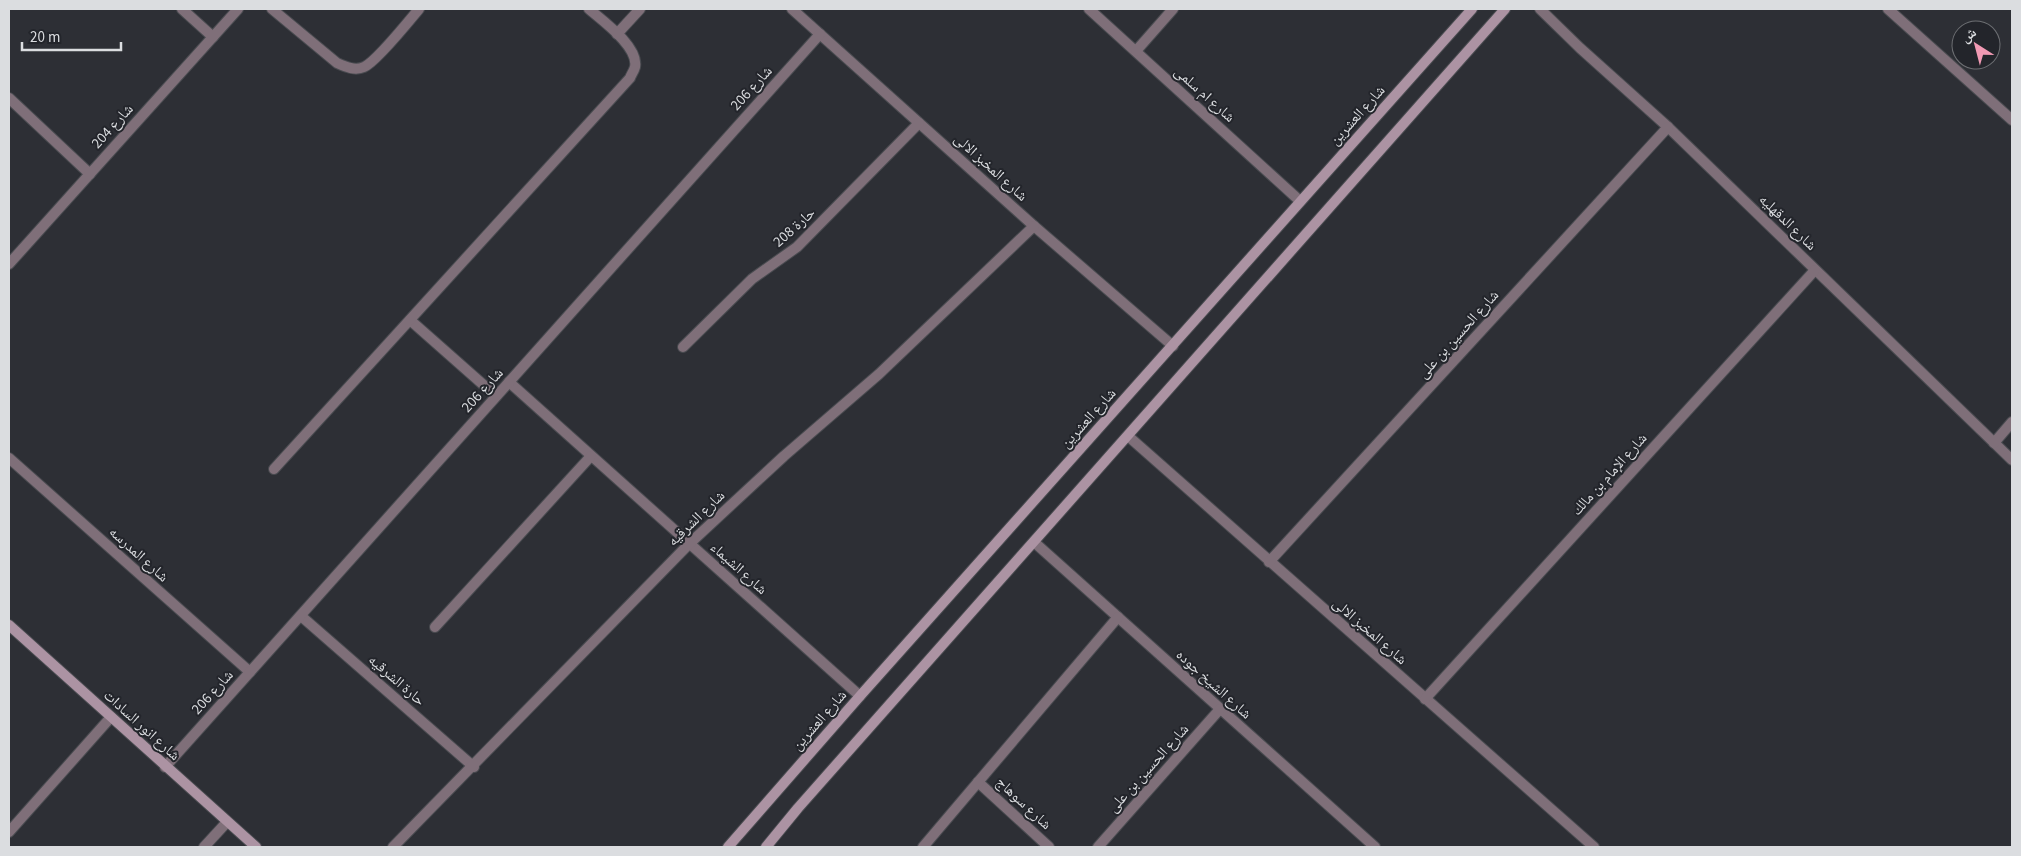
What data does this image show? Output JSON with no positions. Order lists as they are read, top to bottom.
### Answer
{
  "streets": {
    "street": [
      "شارع 206",
      "شارع ام سلمى",
      "شارع العشرين",
      "شارع 204",
      "شارع المخبز الالى",
      "شارع الدقهليه",
      "حارة 208",
      "شارع الحسين بن على",
      "شارع الإمام بن مالك",
      "شارع الشرقيه",
      "شارع المدرسه",
      "شارع الشيماء",
      "حارة الشرقيه",
      "شارع الشيخ جوده",
      "شارع انور السادات",
      "شارع سوهاج"
    ]
  },
  "crossings": [
    ["شارع 206", "شارع المخبز الالى"],
    ["شارع 206", "شارع المدرسه"],
    ["شارع 206", "شارع الشيماء"],
    ["شارع 206", "حارة الشرقيه"],
    ["شارع 206", "شارع انور السادات"],
    ["شارع ام سلمى", "شارع العشرين"],
    ["شارع العشرين", "شارع المخبز الالى"],
    ["شارع العشرين", "شارع الشيماء"],
    ["شارع المخبز الالى", "حارة 208"],
    ["شارع المخبز الالى", "شارع الحسين بن على"],
    ["شارع المخبز الالى", "شارع الإمام بن مالك"],
    ["شارع المخبز الالى", "شارع الشرقيه"],
    ["شارع الدقهليه", "شارع الحسين بن على"],
    ["شارع الدقهليه", "شارع الإمام بن مالك"],
    ["شارع الحسين بن على", "شارع الشيخ جوده"],
    ["شارع الشرقيه", "شارع الشيماء"],
    ["شارع الشرقيه", "حارة الشرقيه"]
  ],
  "scale_bar": "20 m",
  "north": "top left"
}
